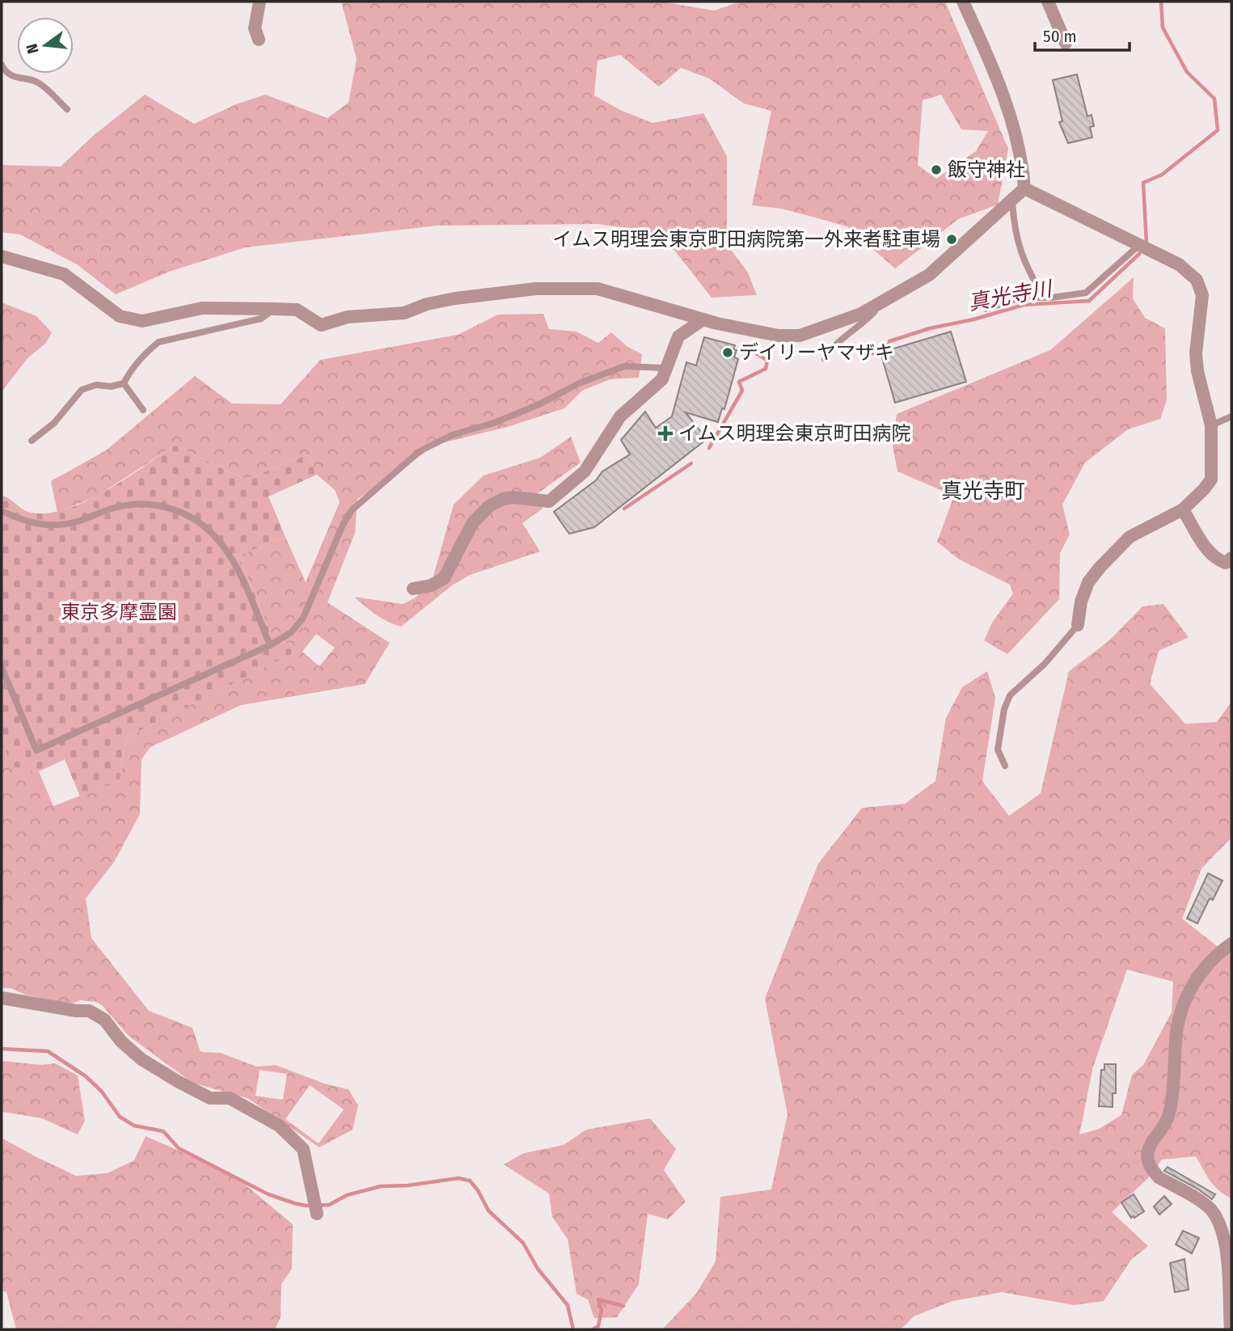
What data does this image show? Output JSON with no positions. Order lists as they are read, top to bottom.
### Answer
{
  "districts": ["真光寺町"],
  "water": ["真光寺川"],
  "parks": ["東京多摩霊園"],
  "places": {
    "other": ["飯守神社", "イムス明理会東京町田病院第一外来者駐車場", "デイリーヤマザキ"],
    "health": ["イムス明理会東京町田病院"]
  },
  "scale_bar": "50 m",
  "north": "left"
}
